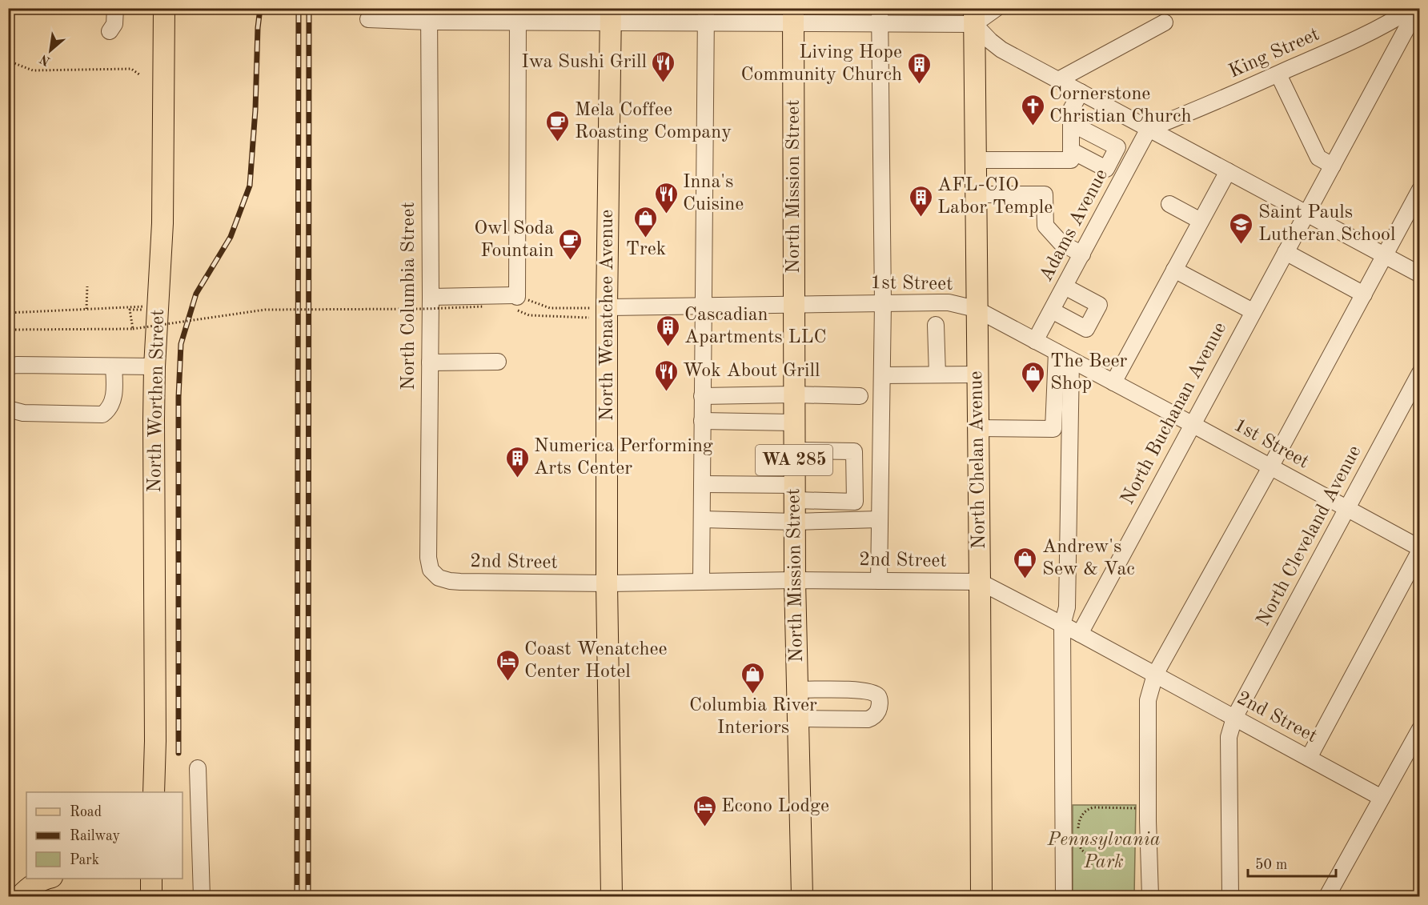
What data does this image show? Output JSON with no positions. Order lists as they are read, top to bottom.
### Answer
{
  "streets": {
    "main road": [
      "North Mission Street",
      "North Wenatchee Avenue",
      "North Worthen Street",
      "WA 285",
      "North Chelan Avenue"
    ],
    "street": [
      "King Street",
      "Adams Avenue",
      "1st Street",
      "North Columbia Street",
      "North Buchanan Avenue",
      "North Cleveland Avenue",
      "2nd Street"
    ]
  },
  "crossings": [
    ["King Street", "Adams Avenue"],
    ["North Mission Street", "1st Street"],
    ["North Mission Street", "2nd Street"],
    ["Adams Avenue", "1st Street"],
    ["1st Street", "North Wenatchee Avenue"],
    ["1st Street", "North Buchanan Avenue"],
    ["1st Street", "North Chelan Avenue"],
    ["1st Street", "North Cleveland Avenue"],
    ["North Columbia Street", "2nd Street"],
    ["North Wenatchee Avenue", "2nd Street"],
    ["North Buchanan Avenue", "2nd Street"],
    ["North Chelan Avenue", "2nd Street"],
    ["North Cleveland Avenue", "2nd Street"]
  ],
  "parks": ["Pennsylvania Park"],
  "places": {
    "restaurant": ["Iwa Sushi Grill", "Inna's Cuisine", "Wok About Grill"],
    "building": [
      "Living Hope Community Church",
      "AFL-CIO Labor Temple",
      "Cascadian Apartments LLC",
      "Numerica Performing Arts Center"
    ],
    "church": ["Cornerstone Christian Church"],
    "cafe": ["Mela Coffee Roasting Company", "Owl Soda Fountain"],
    "shop": [
      "Trek",
      "The Beer Shop",
      "Andrew's Sew & Vac",
      "Columbia River Interiors"
    ],
    "school or university": ["Saint Pauls Lutheran School"],
    "hotel": ["Coast Wenatchee Center Hotel", "Econo Lodge"]
  },
  "legend": ["Road", "Railway", "Park"],
  "scale_bar": "50 m",
  "north": "bottom left"
}
